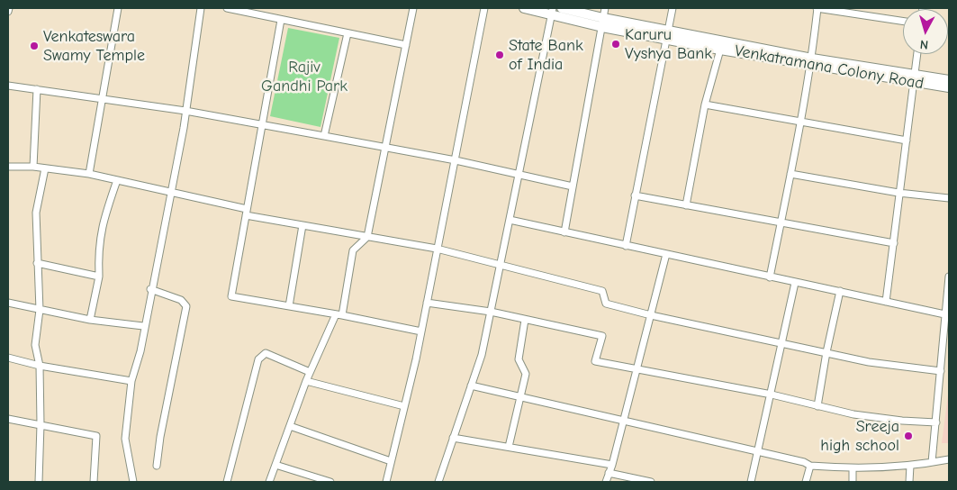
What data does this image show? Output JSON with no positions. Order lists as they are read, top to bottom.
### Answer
{
  "streets": {
    "main road": ["Venkatramana Colony Road"]
  },
  "parks": ["Rajiv Gandhi Park"],
  "places": [
    "Karuru Vyshya Bank",
    "Venkateswara Swamy Temple",
    "State Bank of India",
    "Sreeja high school"
  ],
  "north": "bottom"
}
